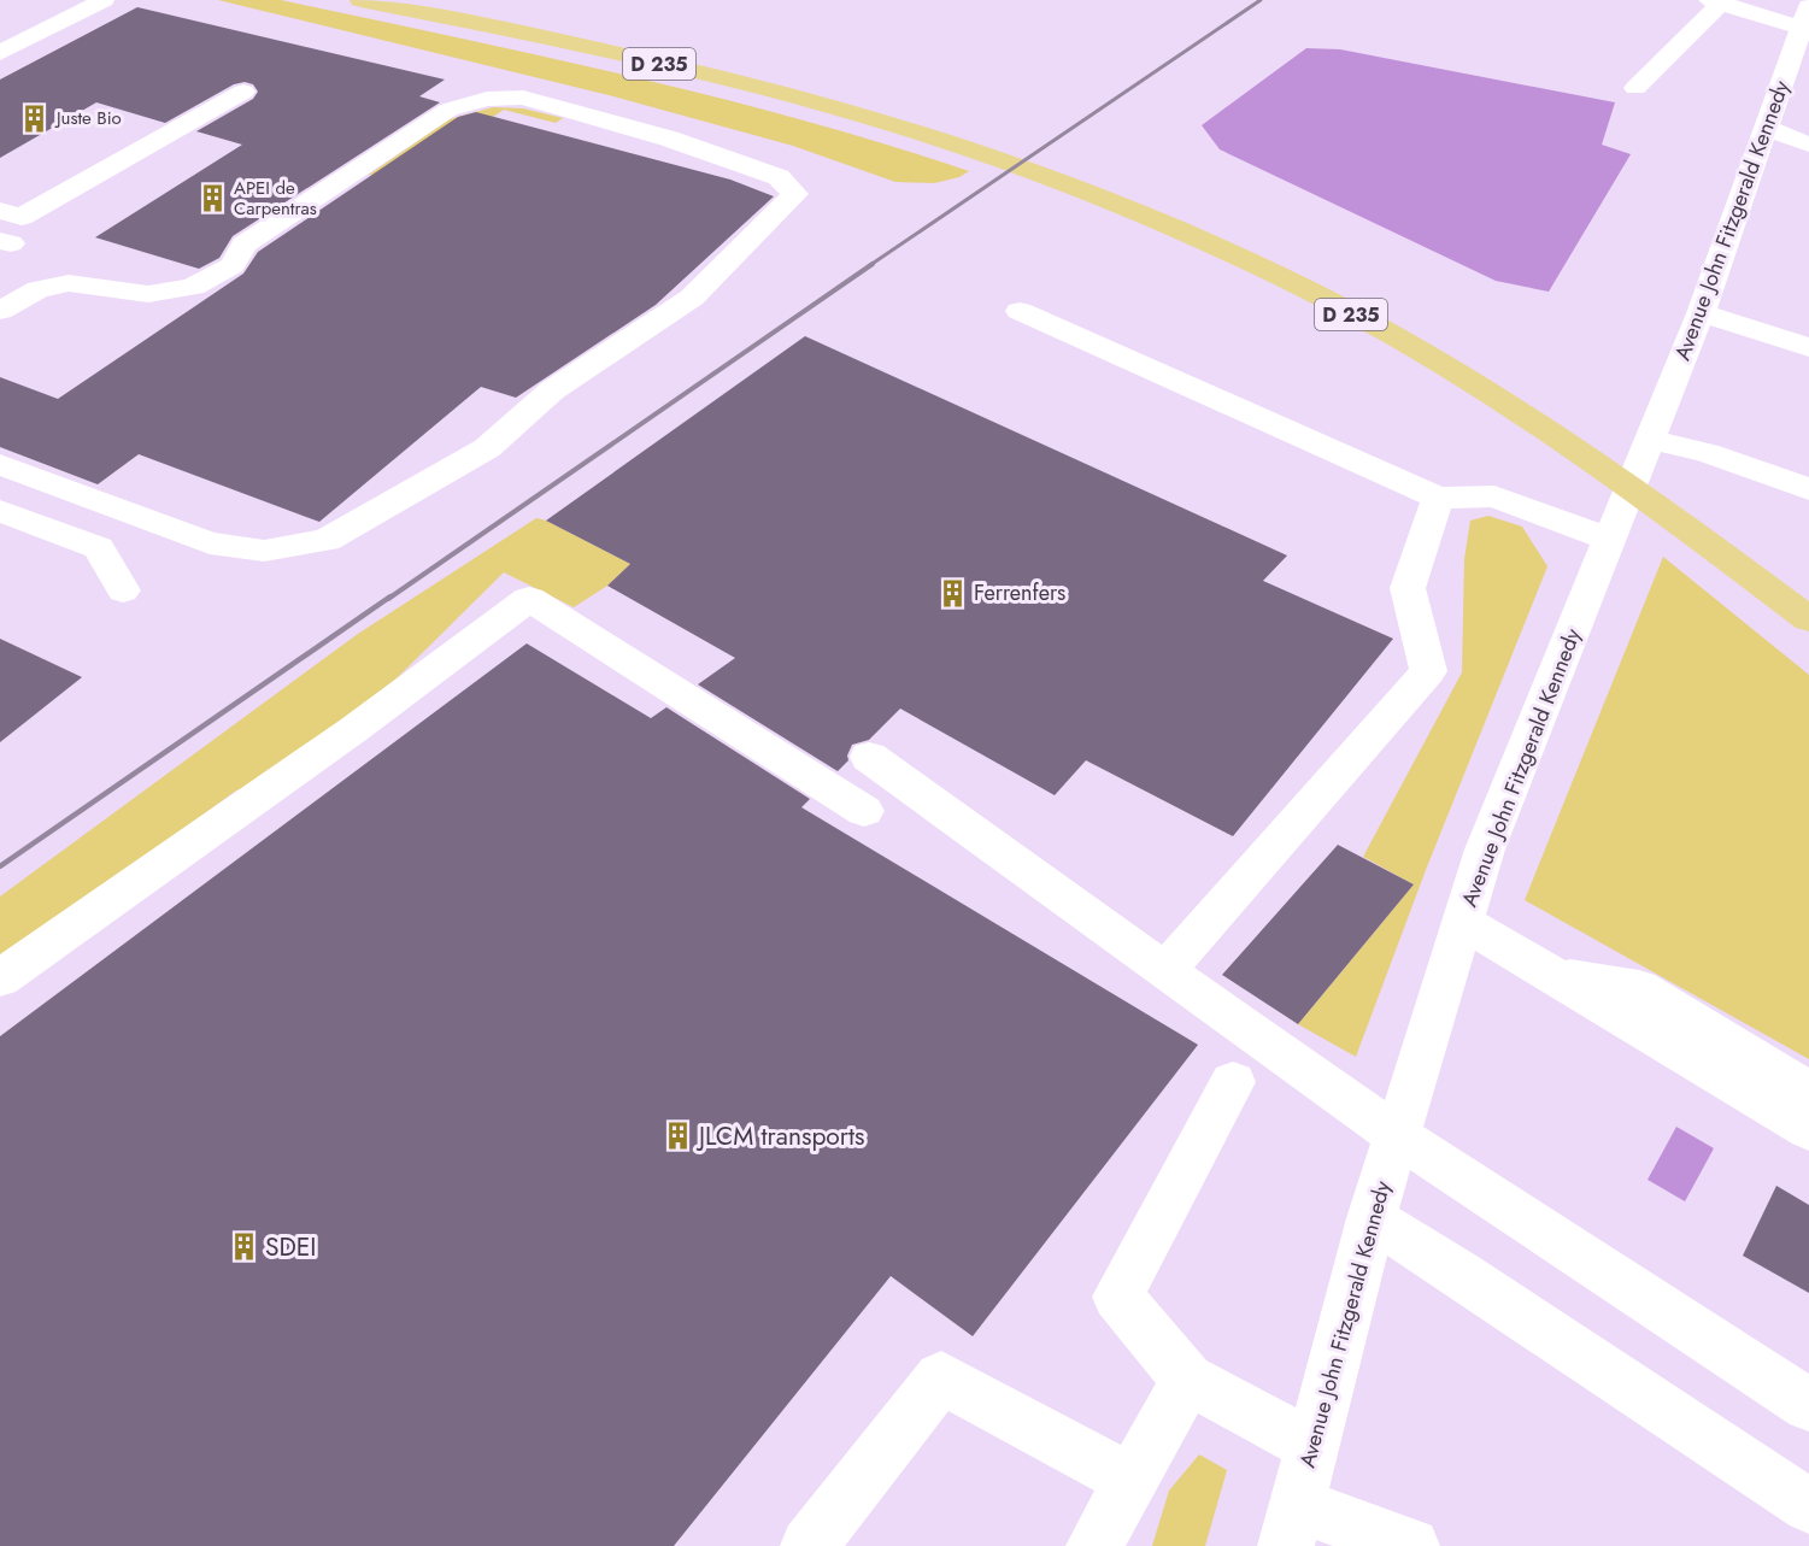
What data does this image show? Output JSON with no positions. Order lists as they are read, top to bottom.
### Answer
{
  "streets": {
    "main road": ["D 235"],
    "street": ["Avenue John Fitzgerald Kennedy"]
  },
  "places": {
    "building": [
      "Juste Bio",
      "APEI de Carpentras",
      "Ferrenfers",
      "JLCM transports",
      "SDEI"
    ]
  }
}
